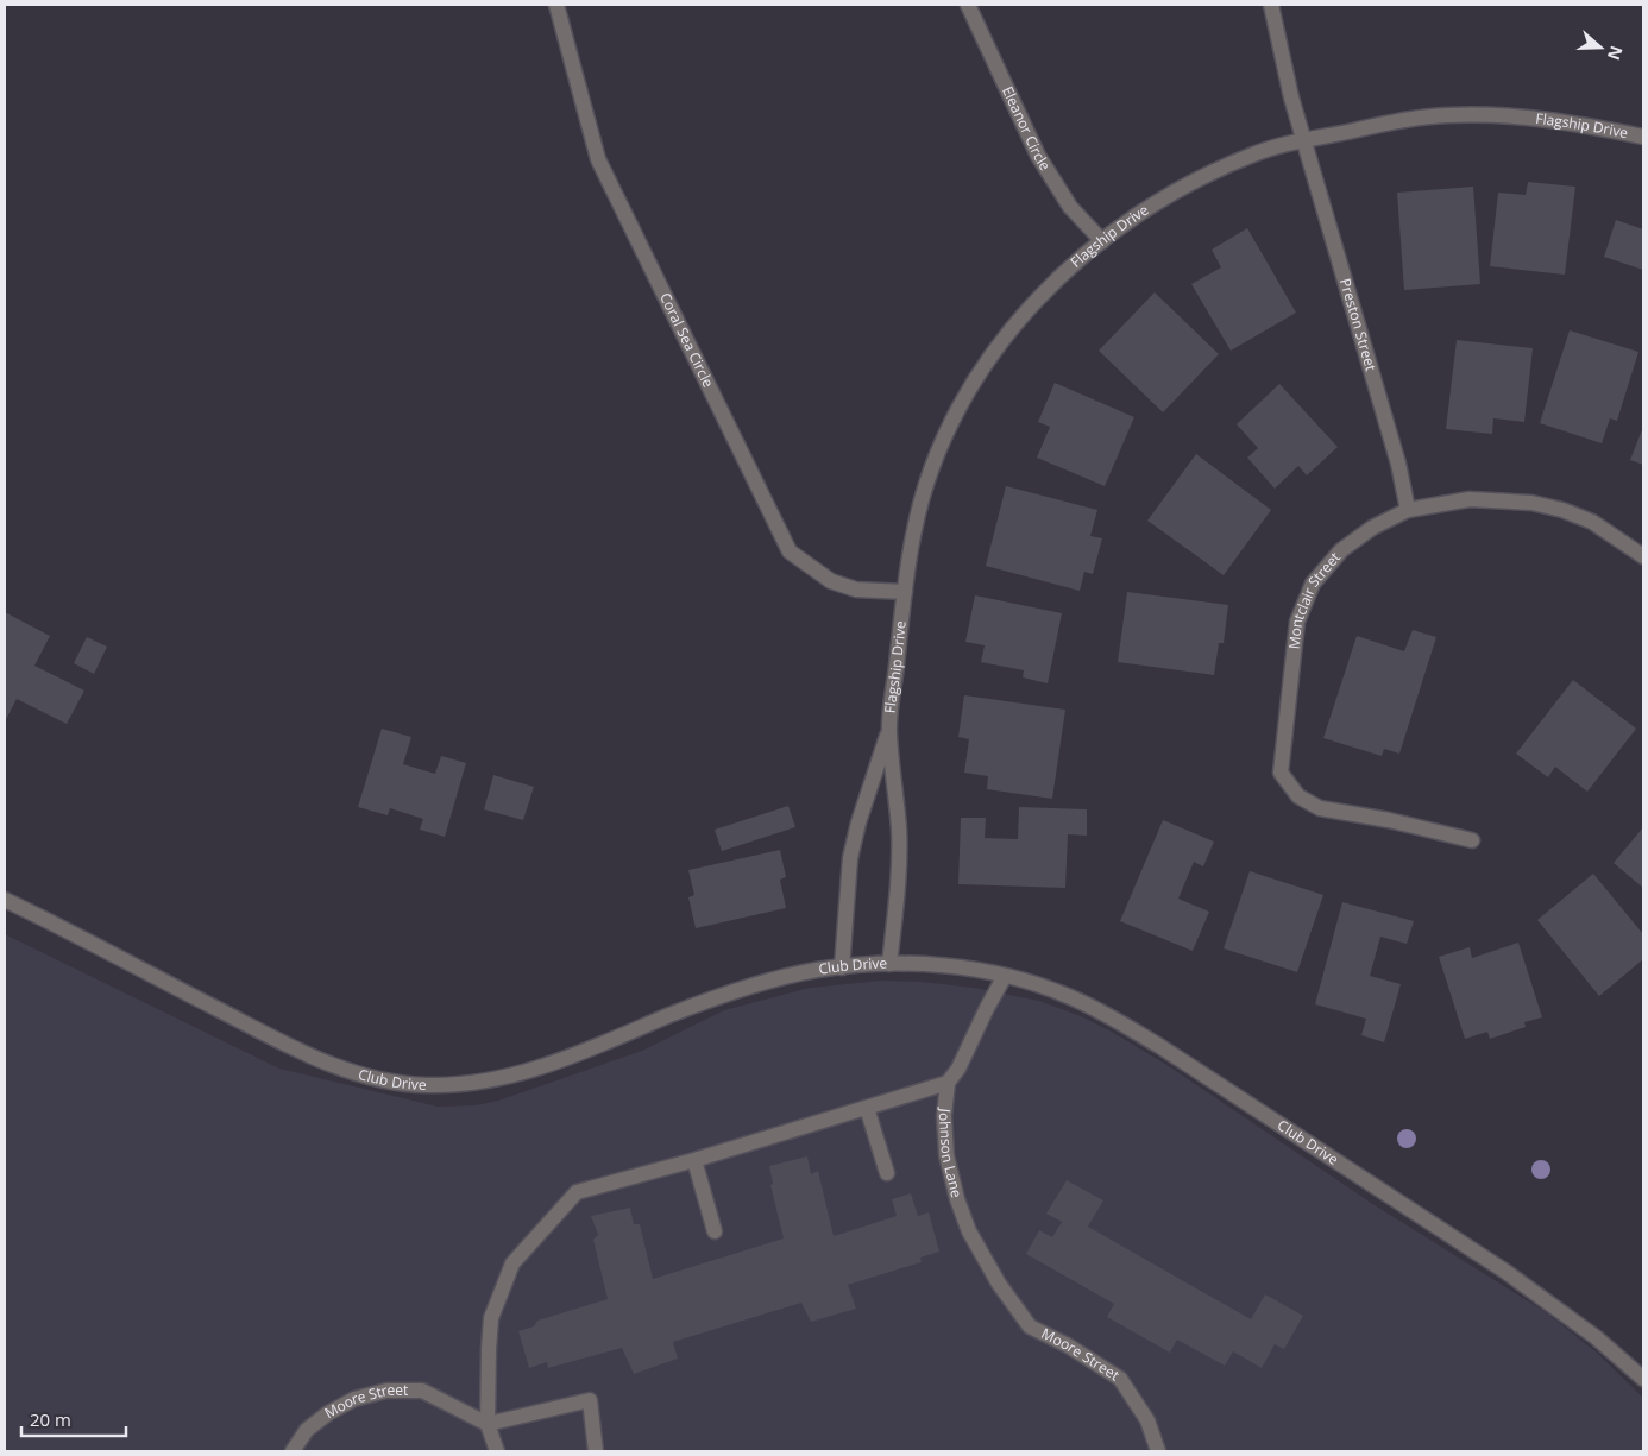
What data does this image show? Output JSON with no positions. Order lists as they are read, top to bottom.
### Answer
{
  "streets": {
    "street": [
      "Flagship Drive",
      "Eleanor Circle",
      "Preston Street",
      "Coral Sea Circle",
      "Montclair Street",
      "Club Drive",
      "Johnson Lane",
      "Moore Street"
    ]
  },
  "crossings": [
    ["Flagship Drive", "Eleanor Circle"],
    ["Flagship Drive", "Preston Street"],
    ["Flagship Drive", "Coral Sea Circle"],
    ["Flagship Drive", "Club Drive"],
    ["Preston Street", "Montclair Street"],
    ["Club Drive", "Johnson Lane"],
    ["Johnson Lane", "Moore Street"]
  ],
  "scale_bar": "20 m",
  "north": "right"
}
